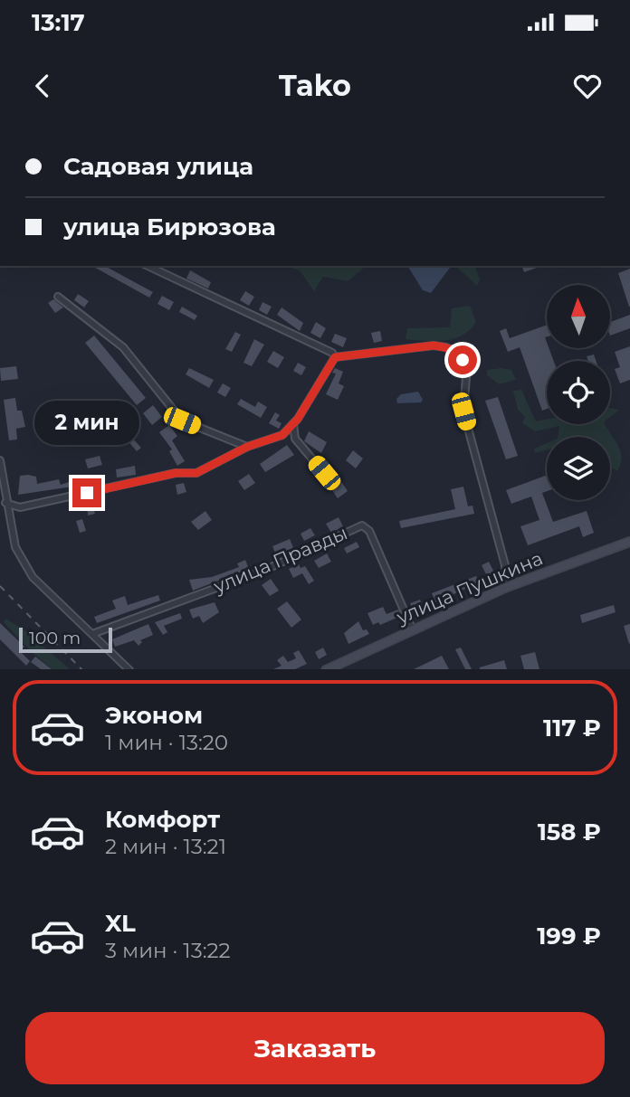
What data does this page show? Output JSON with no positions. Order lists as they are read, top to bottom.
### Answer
{
  "streets": {
    "main road": ["улица Пушкина"],
    "street": ["улица Правды"]
  },
  "crossings": [
    ["улица Правды", "улица Пушкина"]
  ],
  "scale_bar": "100 m",
  "north": "top",
  "page": {
    "status": "13:17",
    "header": "Tako",
    "banner": ["Садовая улица", "улица Бирюзова"],
    "bubble": "2 мин",
    "scale": "100 m",
    "list": [
      {
        "name": "Эконом",
        "note": "1 мин · 13:20",
        "value": "117 ₽"
      },
      {
        "name": "Комфорт",
        "note": "2 мин · 13:21",
        "value": "158 ₽"
      },
      {
        "name": "XL",
        "note": "3 мин · 13:22",
        "value": "199 ₽"
      }
    ],
    "buttons": "Заказать"
  }
}
